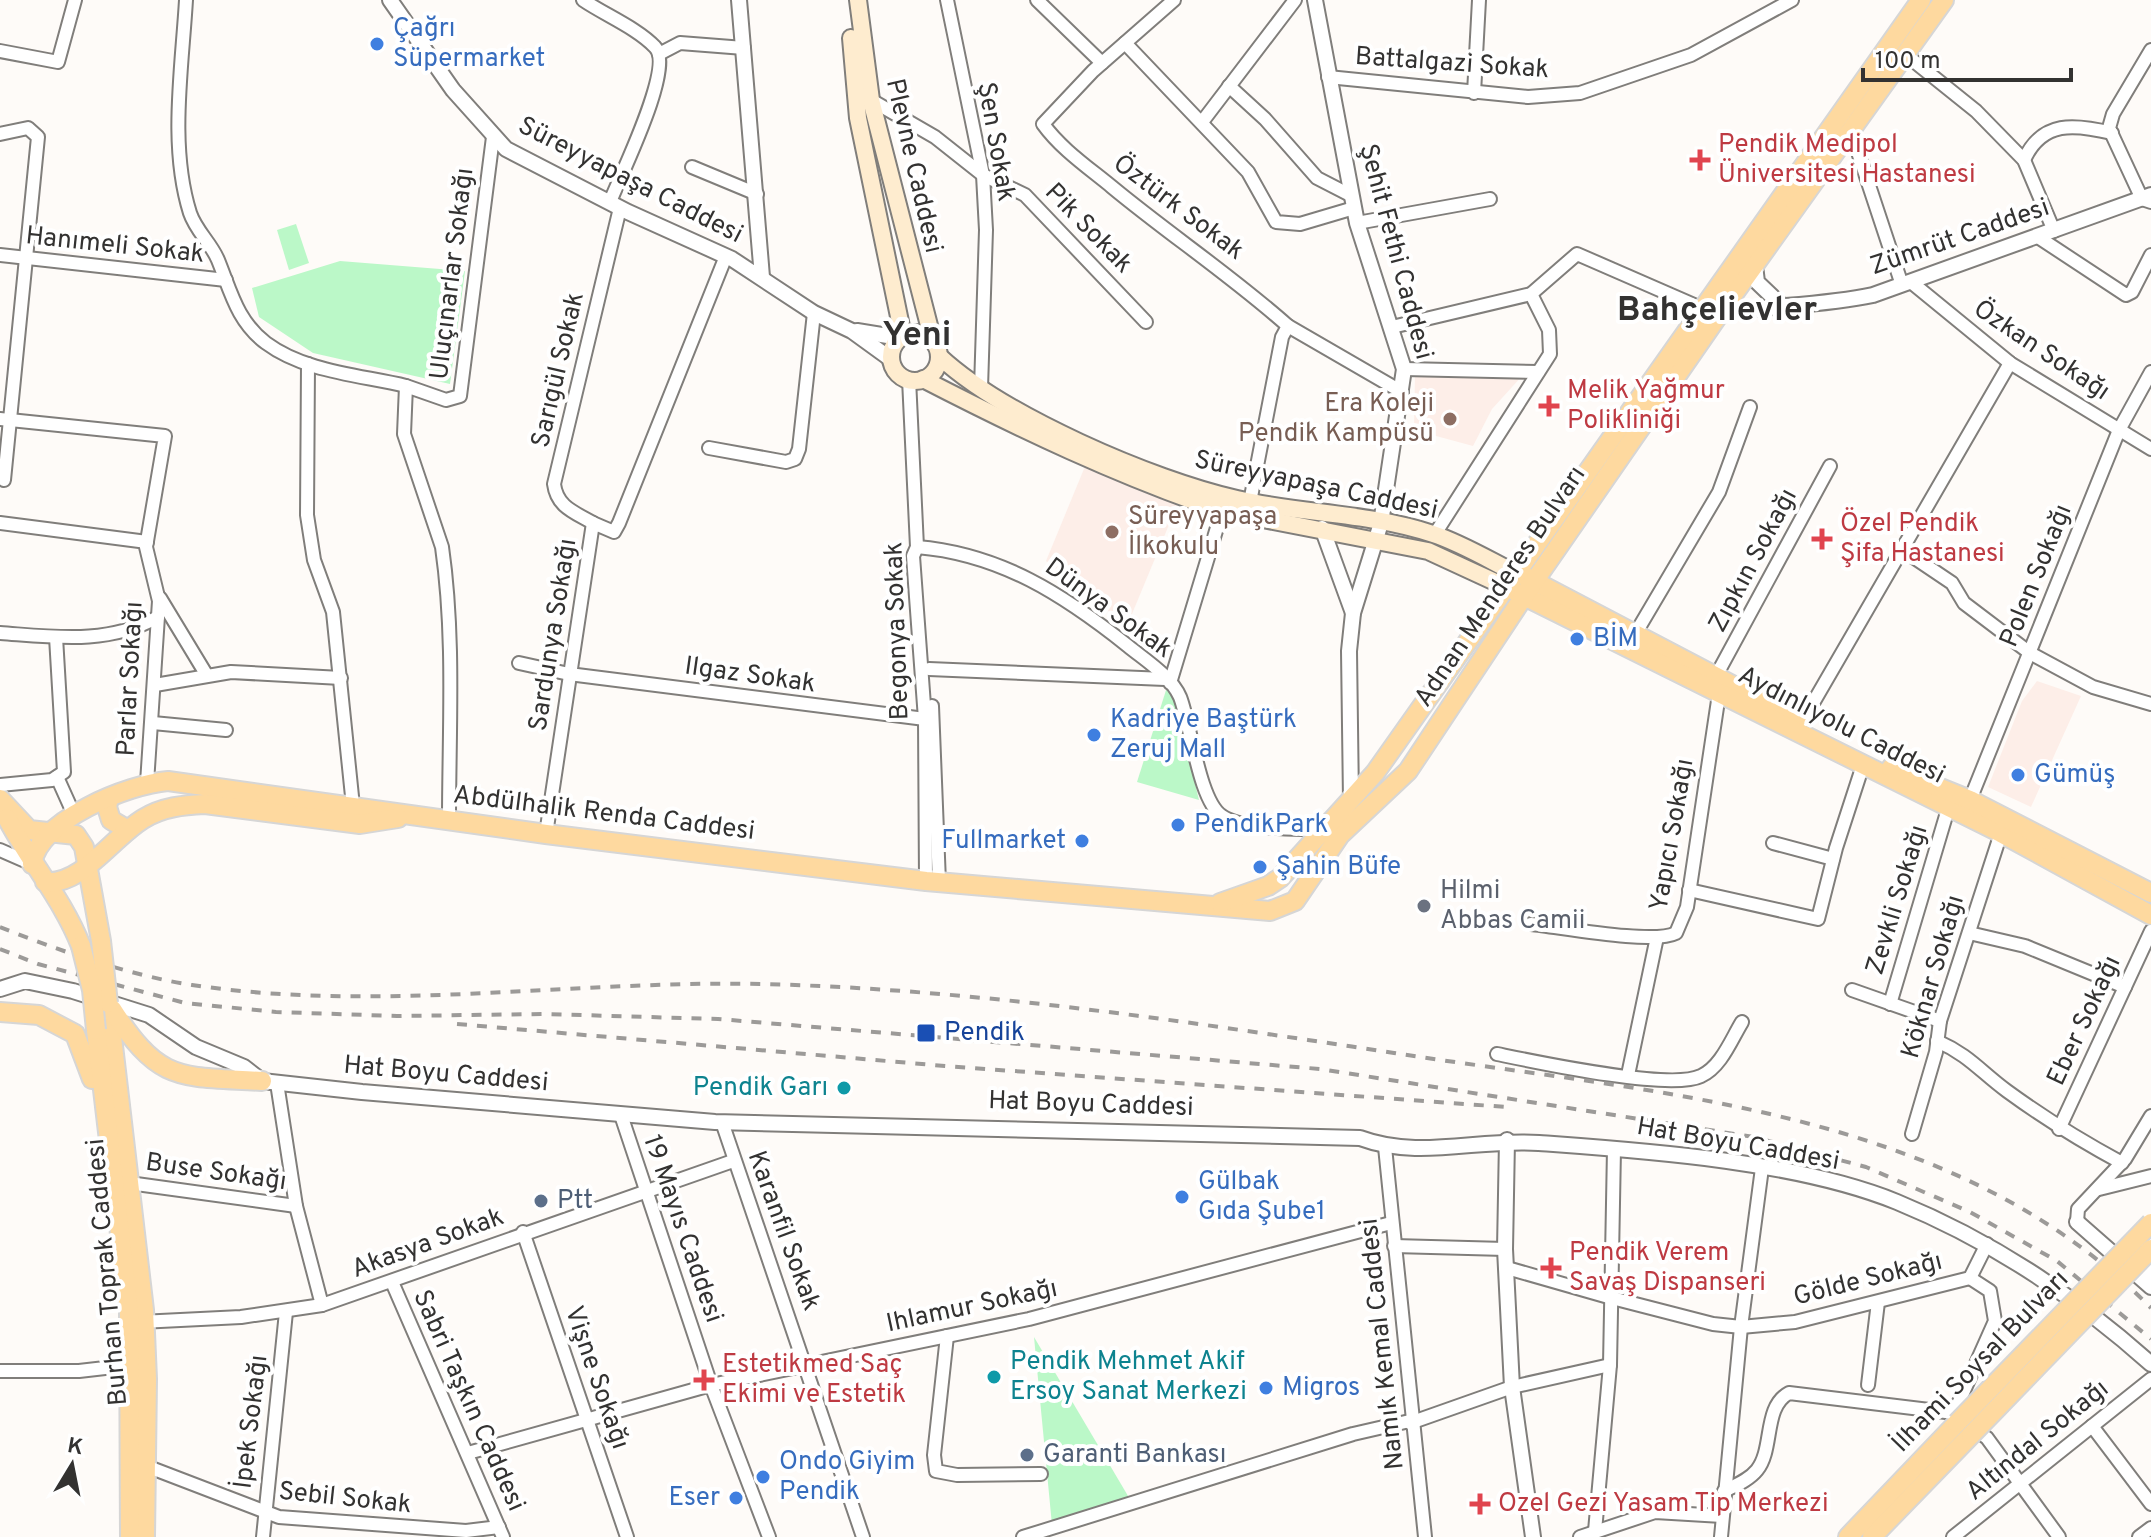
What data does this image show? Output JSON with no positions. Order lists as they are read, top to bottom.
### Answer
{
  "streets": {
    "main road": [
      "Plevne Caddesi",
      "Süreyyapaşa Caddesi",
      "Adnan Menderes Bulvarı",
      "Aydınlıyolu Caddesi",
      "Abdülhalik Renda Caddesi",
      "Burhan Toprak Caddesi",
      "İlhami Soysal Bulvarı"
    ],
    "street": [
      "Battalgazi Sokak",
      "Şen Sokak",
      "Öztürk Sokak",
      "Pik Sokak",
      "Zümrüt Caddesi",
      "Hanımeli Sokak",
      "Şehit Fethi Caddesi",
      "Uluçınarlar Sokağı",
      "Özkan Sokağı",
      "Sarıgül Sokak",
      "Zıpkın Sokağı",
      "Polen Sokağı",
      "Dünya Sokak",
      "Begonya Sokak",
      "Sardunya Sokağı",
      "Ilgaz Sokak",
      "Parlar Sokağı",
      "Yapıcı Sokağı",
      "Zevkli Sokağı",
      "Köknar Sokağı",
      "Eber Sokağı",
      "Hat Boyu Caddesi",
      "Buse Sokağı",
      "19 Mayıs Caddesi",
      "Karanfil Sokak",
      "Akasya Sokak",
      "Gölde Sokağı",
      "Ihlamur Sokağı",
      "Namık Kemal Caddesi",
      "Vişne Sokağı",
      "Sabri Taşkın Caddesi",
      "İpek Sokağı",
      "Altındal Sokağı",
      "Sebil Sokak"
    ]
  },
  "crossings": [
    ["Battalgazi Sokak", "Şehit Fethi Caddesi"],
    ["Şen Sokak", "Süreyyapaşa Caddesi"],
    ["Şen Sokak", "Pik Sokak"],
    ["Plevne Caddesi", "Süreyyapaşa Caddesi"],
    ["Plevne Caddesi", "Pik Sokak"],
    ["Plevne Caddesi", "Begonya Sokak"],
    ["Süreyyapaşa Caddesi", "Şehit Fethi Caddesi"],
    ["Süreyyapaşa Caddesi", "Uluçınarlar Sokağı"],
    ["Süreyyapaşa Caddesi", "Sarıgül Sokak"],
    ["Süreyyapaşa Caddesi", "Adnan Menderes Bulvarı"],
    ["Süreyyapaşa Caddesi", "Begonya Sokak"],
    ["Süreyyapaşa Caddesi", "Sardunya Sokağı"],
    ["Süreyyapaşa Caddesi", "Aydınlıyolu Caddesi"],
    ["Zümrüt Caddesi", "Özkan Sokağı"],
    ["Zümrüt Caddesi", "Adnan Menderes Bulvarı"],
    ["Şehit Fethi Caddesi", "Adnan Menderes Bulvarı"],
    ["Uluçınarlar Sokağı", "Abdülhalik Renda Caddesi"],
    ["Özkan Sokağı", "Polen Sokağı"],
    ["Sarıgül Sokak", "Sardunya Sokağı"],
    ["Zıpkın Sokağı", "Aydınlıyolu Caddesi"],
    ["Zıpkın Sokağı", "Yapıcı Sokağı"],
    ["Polen Sokağı", "Aydınlıyolu Caddesi"],
    ["Adnan Menderes Bulvarı", "Dünya Sokak"],
    ["Adnan Menderes Bulvarı", "Aydınlıyolu Caddesi"],
    ["Adnan Menderes Bulvarı", "Abdülhalik Renda Caddesi"],
    ["Dünya Sokak", "Begonya Sokak"],
    ["Begonya Sokak", "Ilgaz Sokak"],
    ["Begonya Sokak", "Abdülhalik Renda Caddesi"],
    ["Sardunya Sokağı", "Ilgaz Sokak"],
    ["Sardunya Sokağı", "Abdülhalik Renda Caddesi"],
    ["Parlar Sokağı", "Abdülhalik Renda Caddesi"],
    ["Aydınlıyolu Caddesi", "Yapıcı Sokağı"],
    ["Aydınlıyolu Caddesi", "Zevkli Sokağı"],
    ["Aydınlıyolu Caddesi", "Köknar Sokağı"],
    ["Abdülhalik Renda Caddesi", "Burhan Toprak Caddesi"],
    ["Hat Boyu Caddesi", "19 Mayıs Caddesi"],
    ["Hat Boyu Caddesi", "Karanfil Sokak"],
    ["Hat Boyu Caddesi", "Gölde Sokağı"],
    ["Hat Boyu Caddesi", "Namık Kemal Caddesi"],
    ["Buse Sokağı", "Burhan Toprak Caddesi"],
    ["19 Mayıs Caddesi", "Akasya Sokak"],
    ["19 Mayıs Caddesi", "Ihlamur Sokağı"],
    ["Karanfil Sokak", "Akasya Sokak"],
    ["Karanfil Sokak", "Ihlamur Sokağı"],
    ["Akasya Sokak", "Burhan Toprak Caddesi"],
    ["Akasya Sokak", "Vişne Sokağı"],
    ["Akasya Sokak", "Sabri Taşkın Caddesi"],
    ["Akasya Sokak", "İpek Sokağı"],
    ["Burhan Toprak Caddesi", "Sebil Sokak"],
    ["Ihlamur Sokağı", "Namık Kemal Caddesi"],
    ["Ihlamur Sokağı", "Vişne Sokağı"],
    ["Ihlamur Sokağı", "Sabri Taşkın Caddesi"],
    ["Sabri Taşkın Caddesi", "Sebil Sokak"],
    ["İpek Sokağı", "Sebil Sokak"]
  ],
  "districts": ["Bahçelievler", "Yeni"],
  "places": {
    "other": [
      "Çağrı Süpermarket",
      "Era Koleji Pendik Kampüsü",
      "Süreyyapaşa İlkokulu",
      "BİM",
      "Kadriye Baştürk Zeruj Mall",
      "Gümüş",
      "PendikPark",
      "Fullmarket",
      "Şahin Büfe",
      "Hilmi Abbas Camii",
      "Pendik Garı",
      "Gülbak Gıda Şube1",
      "Ptt",
      "Pendik Mehmet Akif Ersoy Sanat Merkezi",
      "Migros",
      "Garanti Bankası",
      "Ondo Giyim Pendik",
      "Eser"
    ],
    "health": [
      "Pendik Medipol Üniversitesi Hastanesi",
      "Melik Yağmur Polikliniği",
      "Özel Pendik Şifa Hastanesi",
      "Pendik Verem Savaş Dispanseri",
      "Estetikmed Saç Ekimi ve Estetik",
      "Ozel Gezi Yasam Tip Merkezi"
    ],
    "transit": ["Pendik"]
  },
  "scale_bar": "100 m",
  "north": "top"
}
